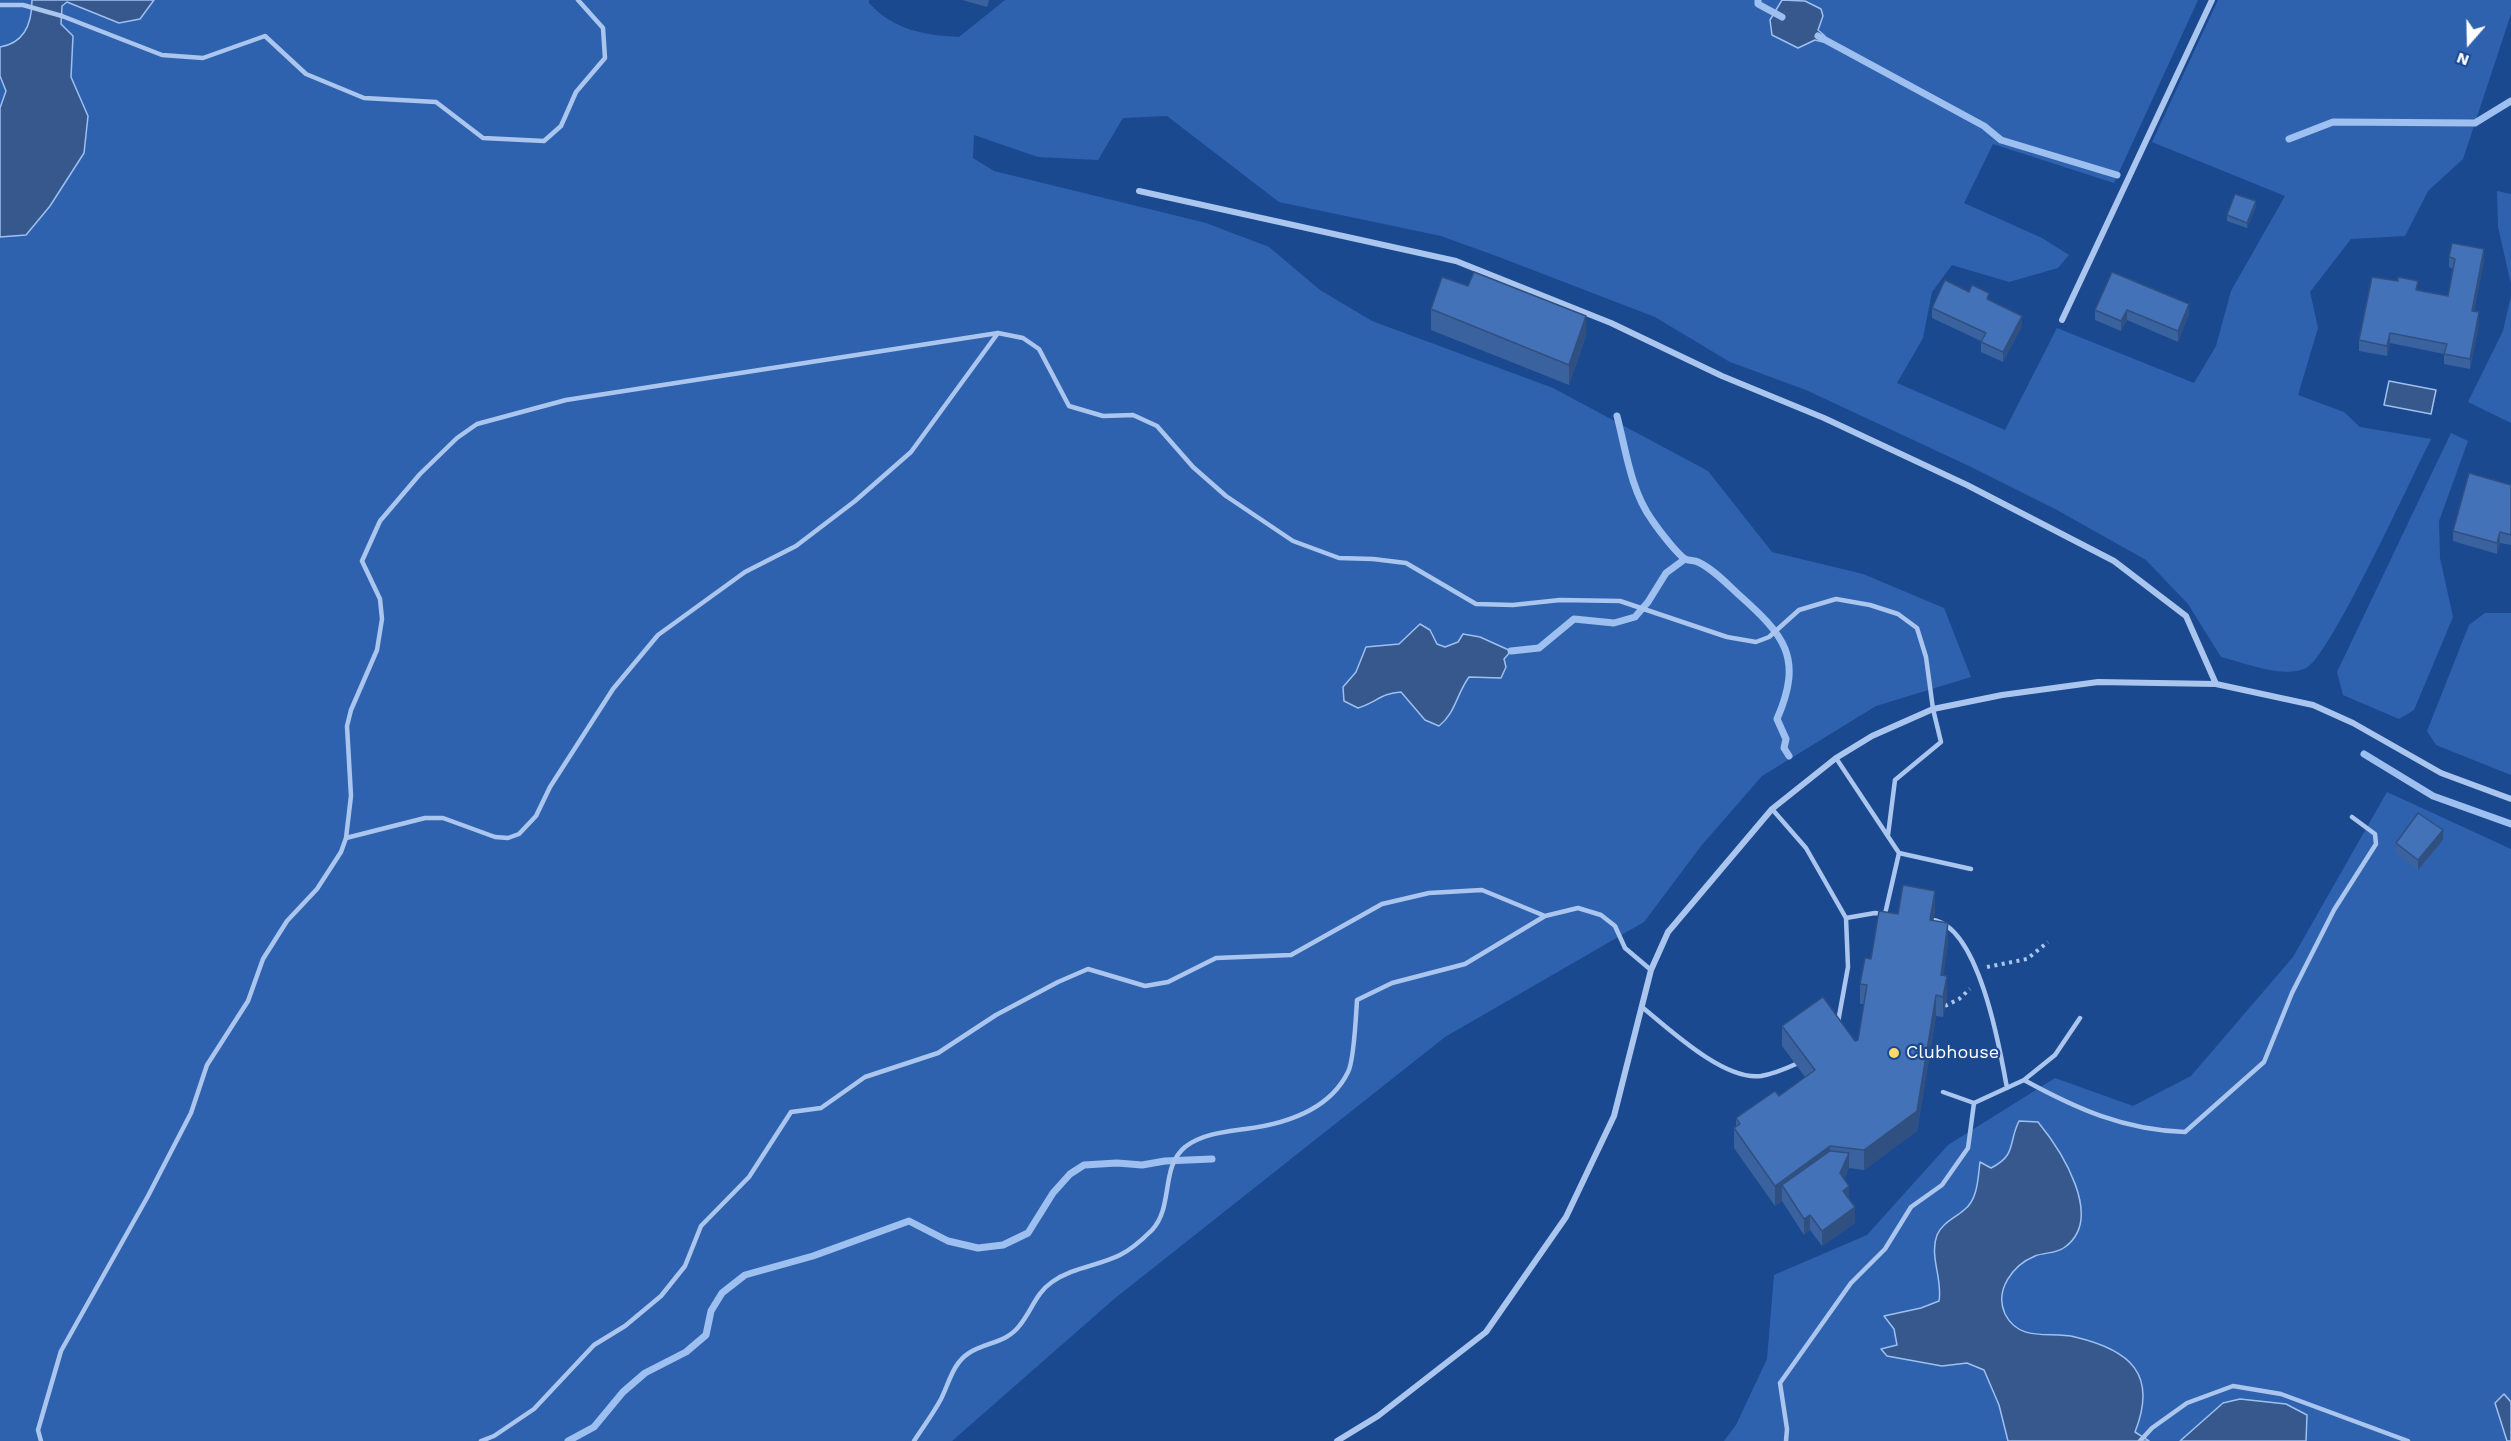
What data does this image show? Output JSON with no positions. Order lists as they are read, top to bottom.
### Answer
{
  "places": ["Clubhouse"],
  "north": "bottom"
}
